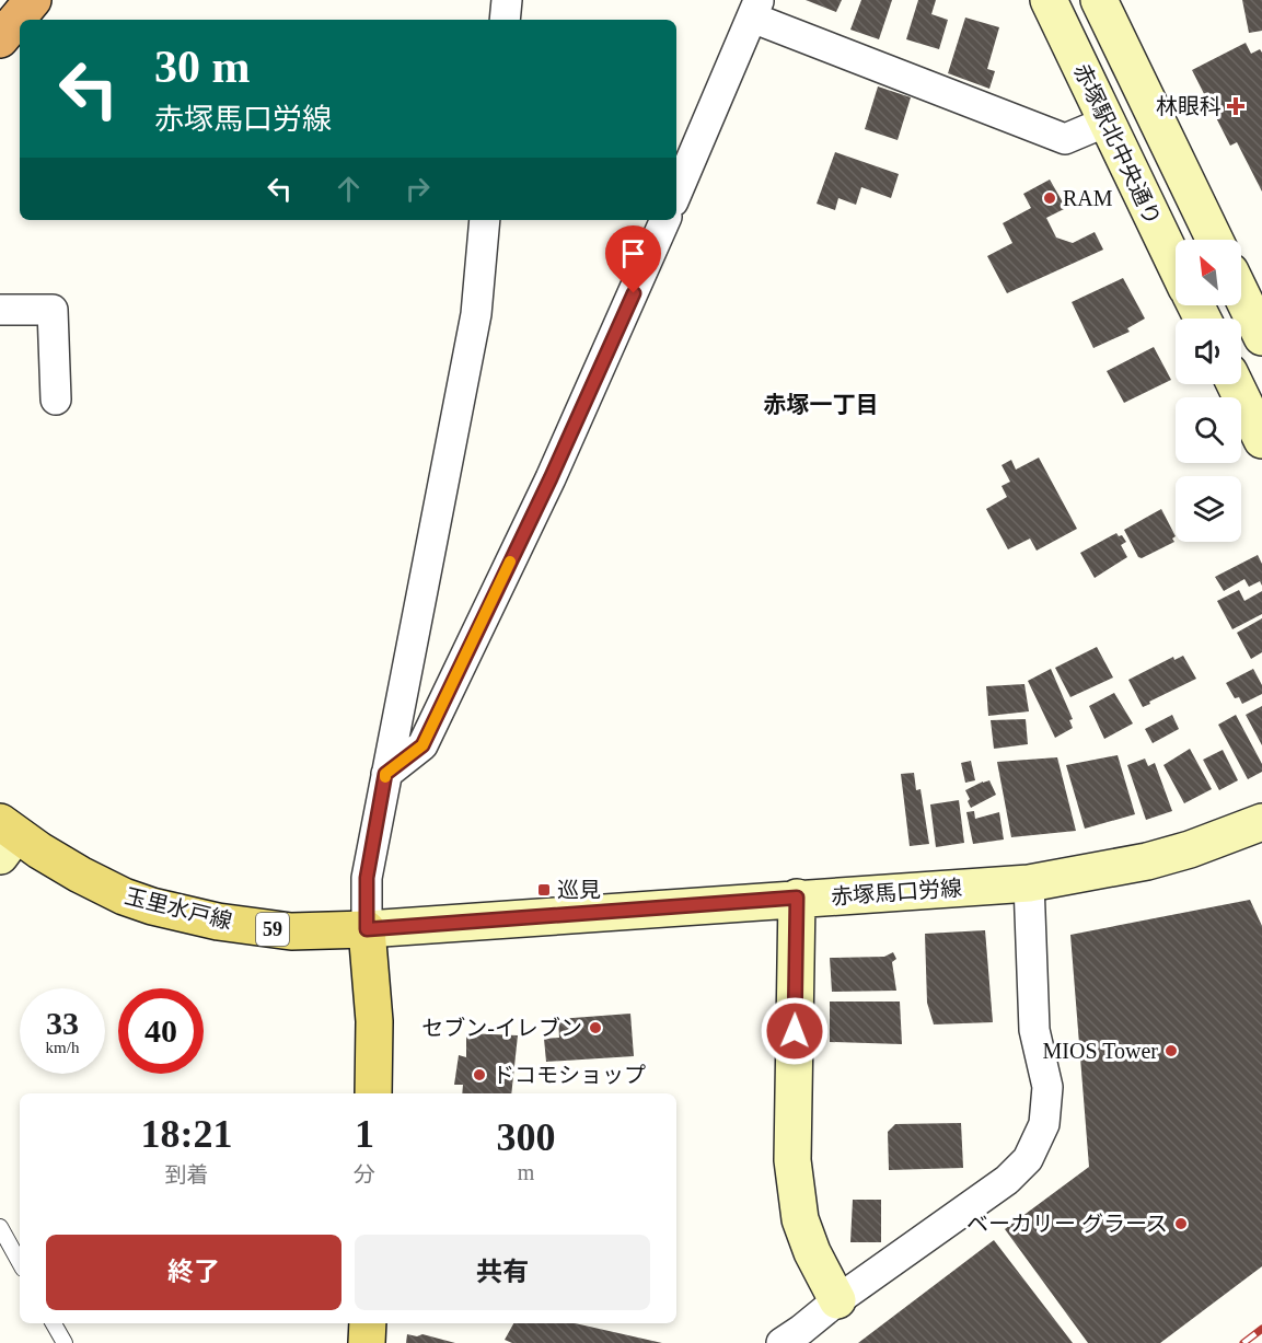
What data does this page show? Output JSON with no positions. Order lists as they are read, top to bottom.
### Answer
{
  "streets": {
    "main road": ["玉里水戸線", "59"],
    "street": ["赤塚駅北中央通り", "赤塚馬口労線"]
  },
  "crossings": [
    ["赤塚馬口労線", "玉里水戸線"]
  ],
  "districts": ["赤塚一丁目"],
  "places": {
    "health": ["林眼科"],
    "other": [
      "RAM",
      "セブン-イレブン",
      "MIOS Tower",
      "ドコモショップ",
      "ベーカリー グラース"
    ],
    "transit": ["巡見"]
  },
  "north": "top left",
  "page": {
    "turn": ["30 m", "赤塚馬口労線"],
    "speed": "33 km/h",
    "limit": "40",
    "eta": [
      "18:21",
      "到着",
      "1",
      "分",
      "300",
      "m"
    ],
    "buttons": ["終了", "共有"]
  }
}
